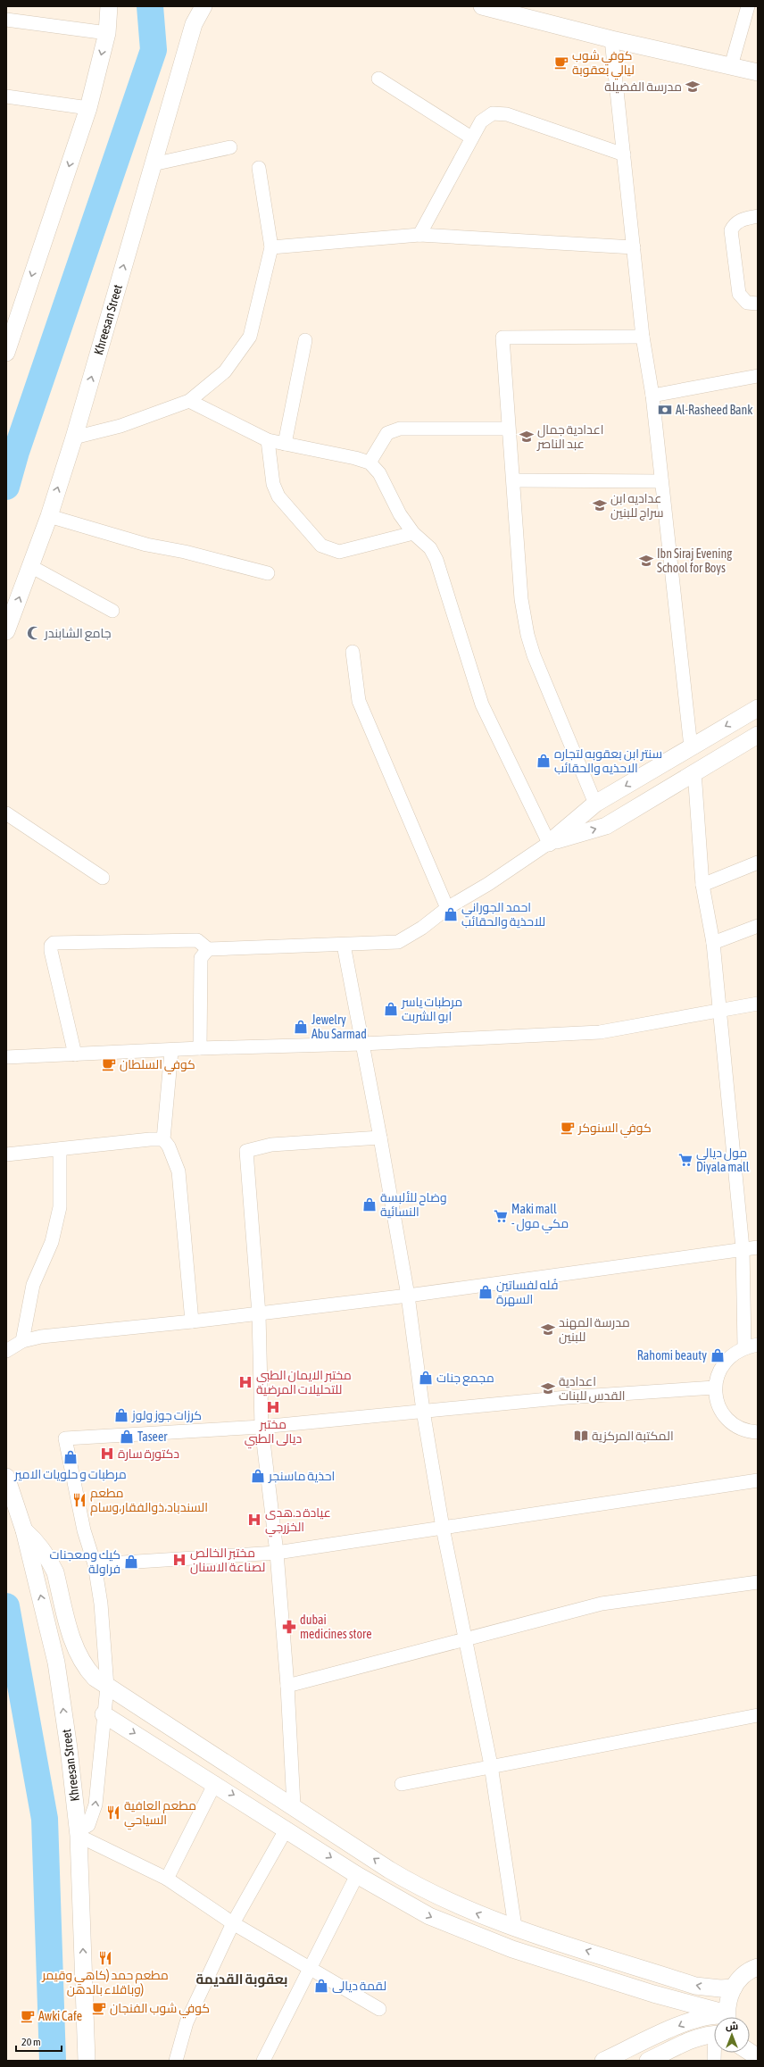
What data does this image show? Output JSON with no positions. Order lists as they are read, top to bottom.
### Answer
{
  "streets": {
    "street": ["Khreesan Street"]
  },
  "districts": ["بعقوبة القديمة"],
  "places": {
    "cafe": [
      "كوفي شوب ليالي بعقوبة",
      "كوفي السلطان",
      "كوفي السنوكر",
      "كوفي شوب الفنجان",
      "Awki Cafe"
    ],
    "school or university": [
      "مدرسة الفضيلة",
      "اعدادية جمال عبد الناصر",
      "عداديه ابن سراج للبنين",
      "Ibn Siraj Evening School for Boys",
      "مدرسة المهند للبنين",
      "اعدادية القدس للبنات"
    ],
    "bank": ["Al-Rasheed Bank"],
    "mosque": ["جامع الشابندر"],
    "shop": [
      "سنتر ابن بعقوبه لتجاره الاحذيه والحقائب",
      "احمد الجوراني للاحذية والحقائب",
      "مرطبات ياسر ابو الشربت",
      "Jewelry Abu Sarmad",
      "وضاح للألبسة النسائية",
      "فُله لفساتين السهرة",
      "Rahomi beauty",
      "مجمع جنات",
      "كرزات جوز ولوز",
      "Taseer",
      "مرطبات و حلويات الامير",
      "احذية ماسنجر",
      "كيك ومعجنات فراولة",
      "لقمة ديالى"
    ],
    "supermarket": ["مول ديالى Diyala mall", "Maki mall - مكي مول"],
    "hospital": [
      "مختبر الايمان الطبي للتحليلات المرضية",
      "مختبر ديالى الطبي",
      "دكتورة سارة",
      "عيادة د.هدى الخزرجي",
      "مختبر الخالص لصناعة الاسنان"
    ],
    "library": ["المكتبة المركزية"],
    "restaurant": ["مطعم السندباد،ذوالفقار،وسام", "مطعم العافية السياحي", "مطعم حمد (كاهي وقيمر وباقلاء بالدهن)"],
    "pharmacy": ["dubai medicines store"]
  },
  "scale_bar": "20 m",
  "north": "top"
}
